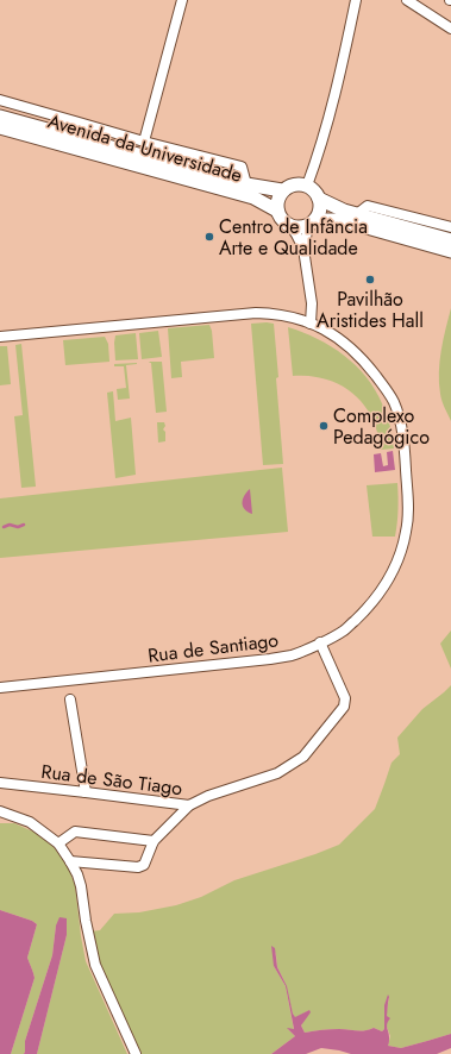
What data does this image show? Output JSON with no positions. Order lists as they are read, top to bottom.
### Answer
{
  "streets": {
    "main road": ["Avenida da Universidade"],
    "street": ["Rua de Santiago", "Rua de São Tiago"]
  },
  "crossings": [
    ["Rua de Santiago", "Rua de São Tiago"]
  ],
  "places": ["Centro de Infância Arte e Qualidade", "Pavilhão Aristides Hall", "Complexo Pedagógico"]
}
